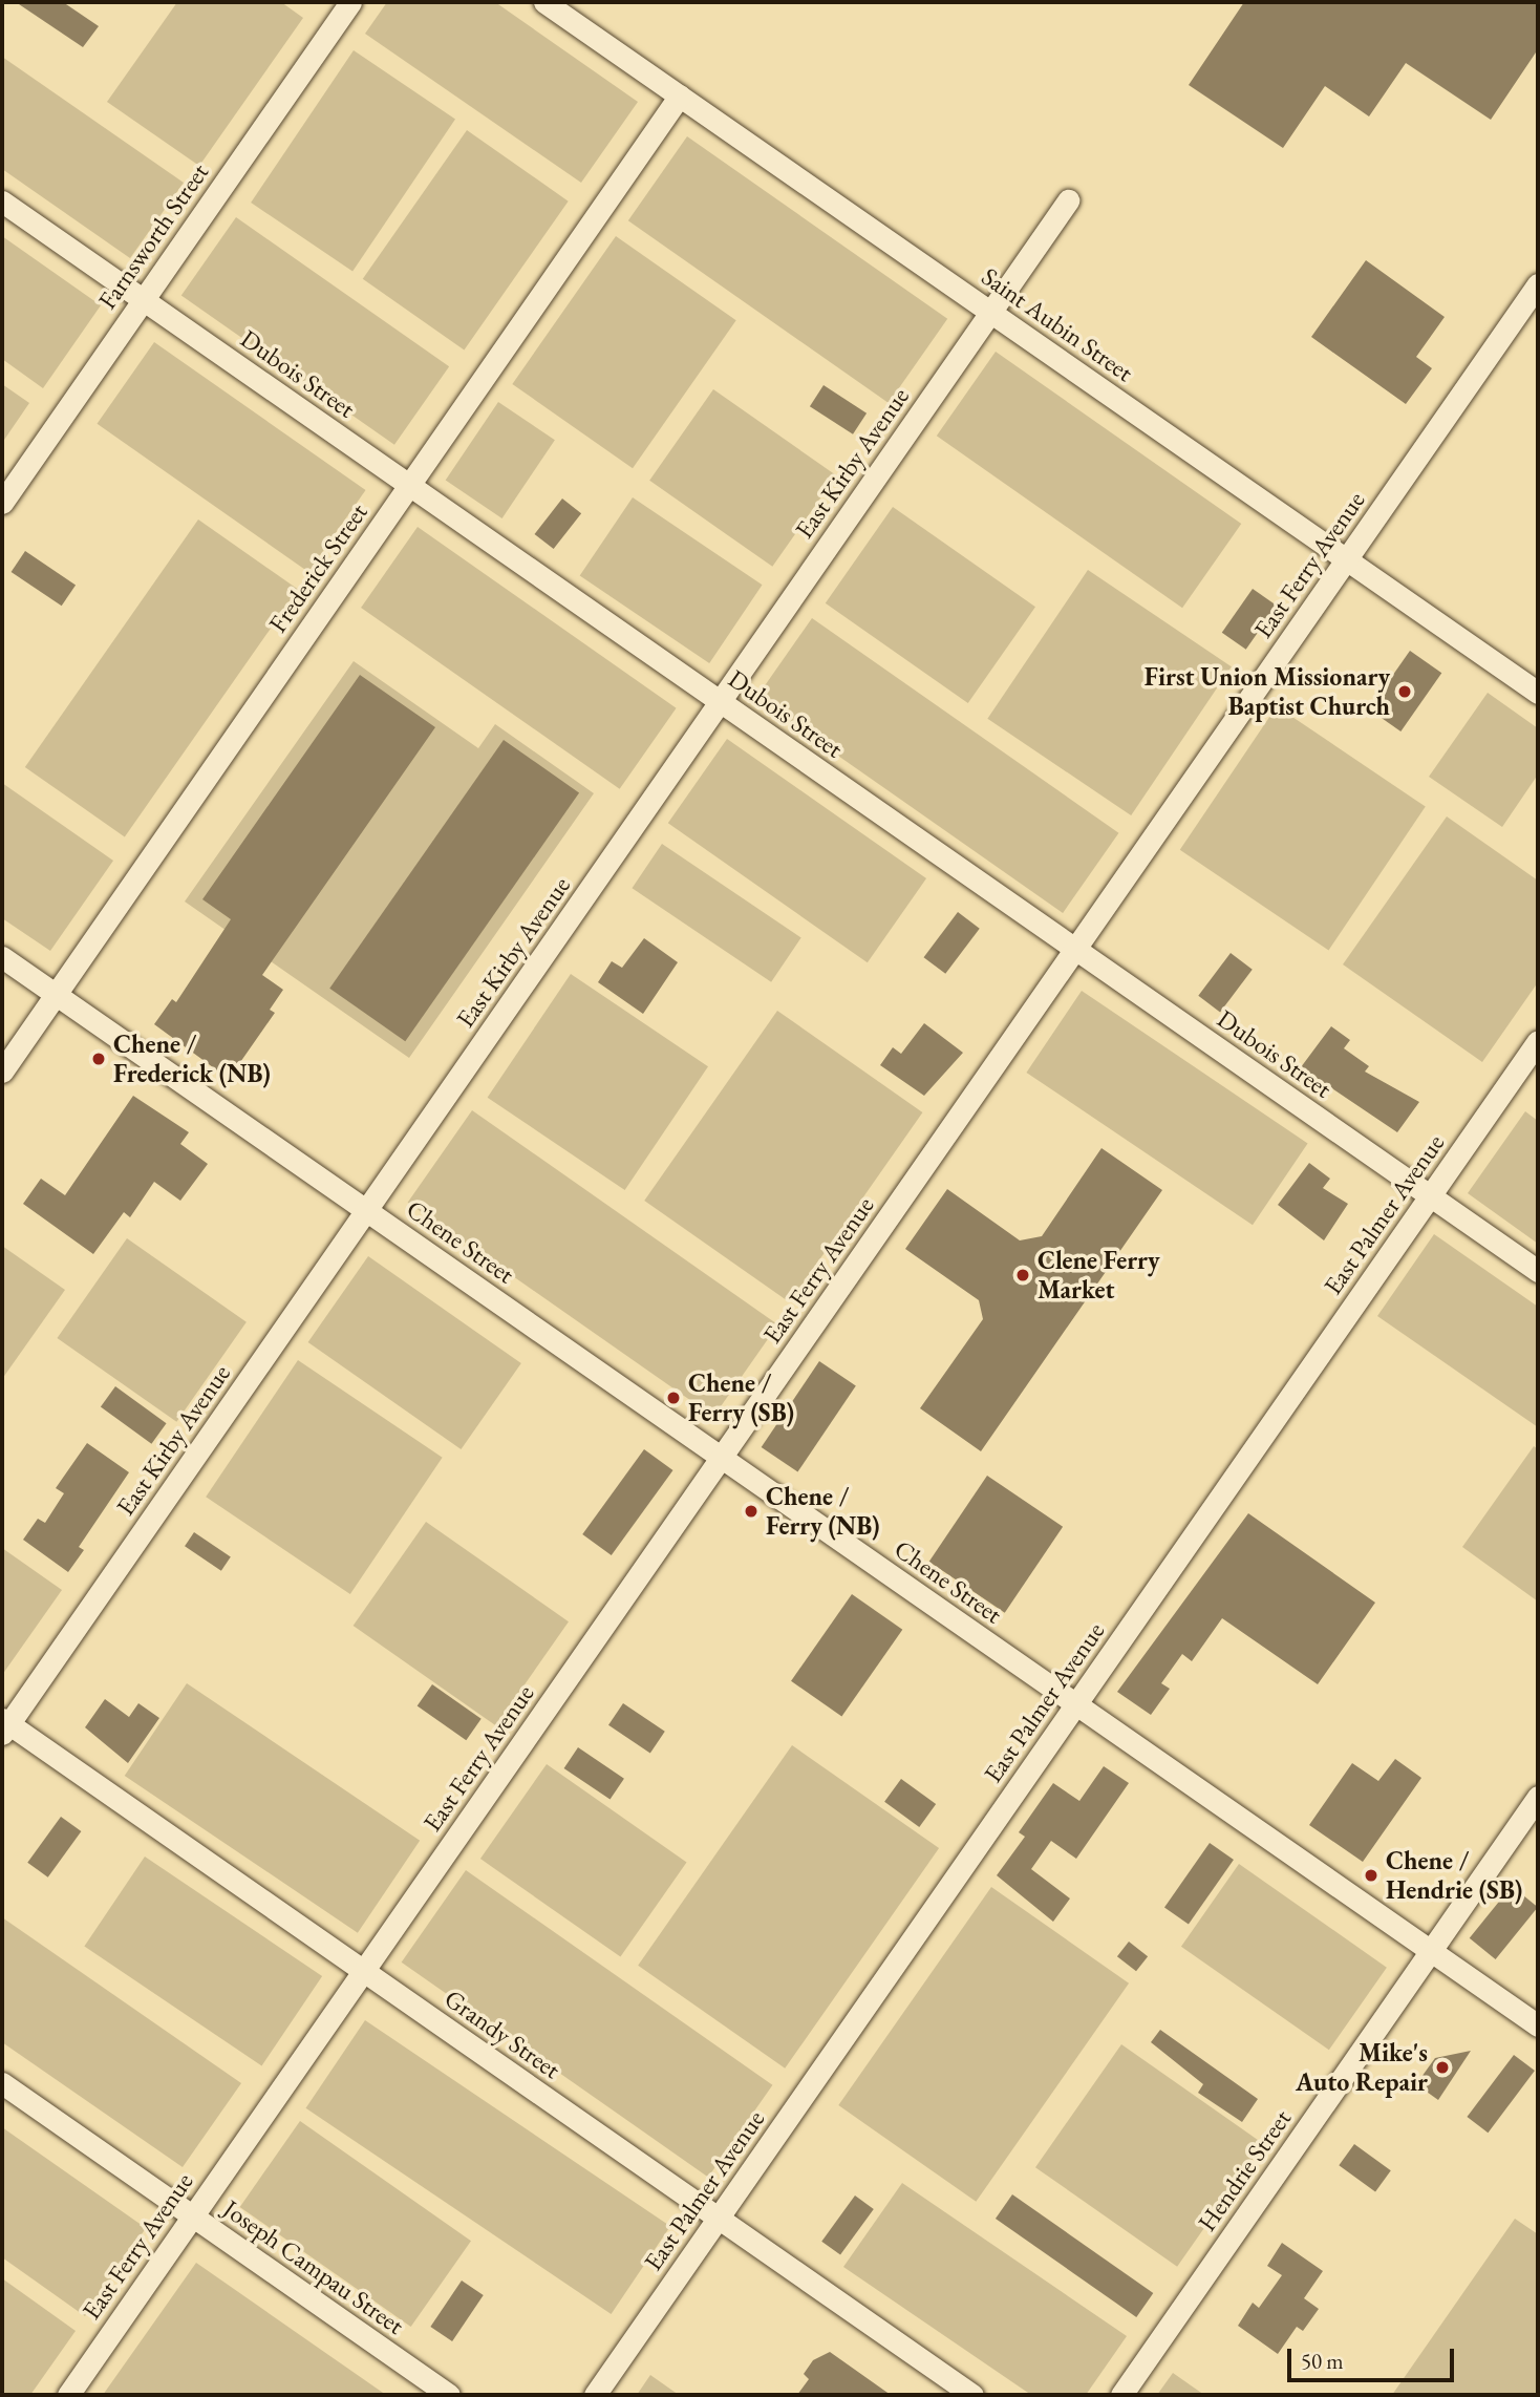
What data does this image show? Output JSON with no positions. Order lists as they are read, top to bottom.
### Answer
{
  "streets": {
    "street": [
      "Farnsworth Street",
      "Saint Aubin Street",
      "Dubois Street",
      "East Kirby Avenue",
      "East Ferry Avenue",
      "Frederick Street",
      "East Palmer Avenue",
      "Chene Street",
      "Grandy Street",
      "Hendrie Street",
      "Joseph Campau Street"
    ]
  },
  "crossings": [
    ["Farnsworth Street", "Dubois Street"],
    ["Saint Aubin Street", "East Kirby Avenue"],
    ["Saint Aubin Street", "East Ferry Avenue"],
    ["Saint Aubin Street", "Frederick Street"],
    ["Dubois Street", "East Kirby Avenue"],
    ["Dubois Street", "East Ferry Avenue"],
    ["Dubois Street", "Frederick Street"],
    ["Dubois Street", "East Palmer Avenue"],
    ["East Kirby Avenue", "Chene Street"],
    ["East Kirby Avenue", "Grandy Street"],
    ["East Ferry Avenue", "Chene Street"],
    ["East Ferry Avenue", "Grandy Street"],
    ["East Ferry Avenue", "Joseph Campau Street"],
    ["Frederick Street", "Chene Street"],
    ["East Palmer Avenue", "Chene Street"],
    ["East Palmer Avenue", "Grandy Street"],
    ["Chene Street", "Hendrie Street"]
  ],
  "places": [
    "First Union Missionary Baptist Church",
    "Chene / Frederick (NB)",
    "Clene Ferry Market",
    "Chene / Ferry (SB)",
    "Chene / Ferry (NB)",
    "Chene / Hendrie (SB)",
    "Mike's Auto Repair"
  ],
  "scale_bar": "50 m"
}
